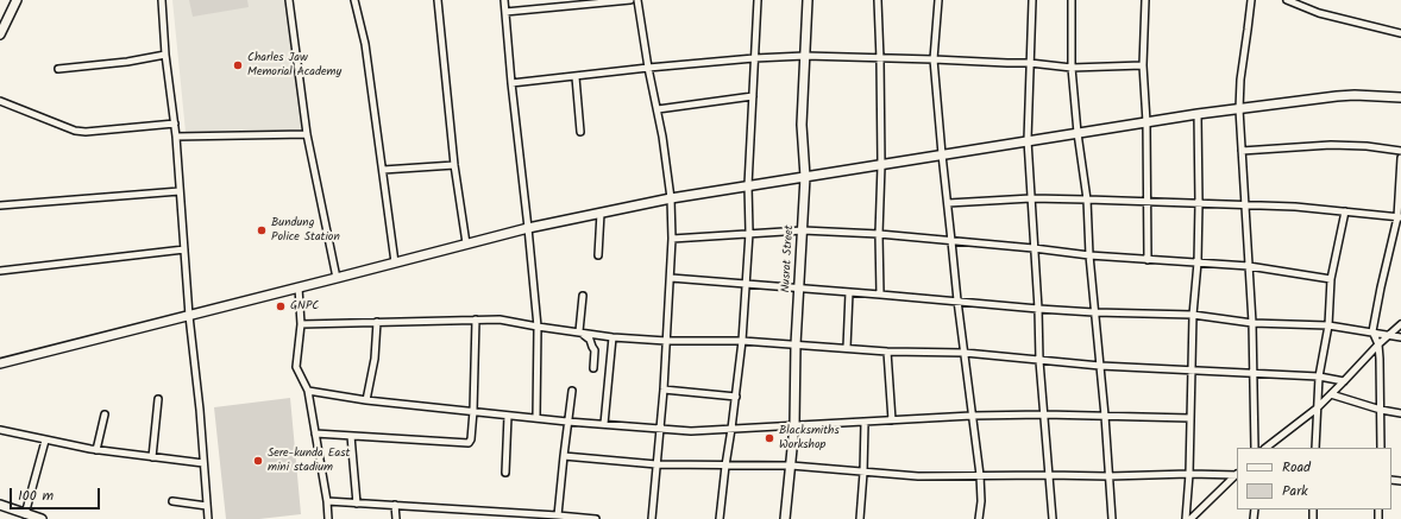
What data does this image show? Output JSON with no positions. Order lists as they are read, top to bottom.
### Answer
{
  "streets": {
    "street": ["Nusrat Street"]
  },
  "places": [
    "Charles Jaw Memorial Academy",
    "Bundung Police Station",
    "GNPC",
    "Blacksmiths Workshop",
    "Sere-kunda East mini stadium"
  ],
  "legend": ["Road", "Park"],
  "scale_bar": "100 m"
}
